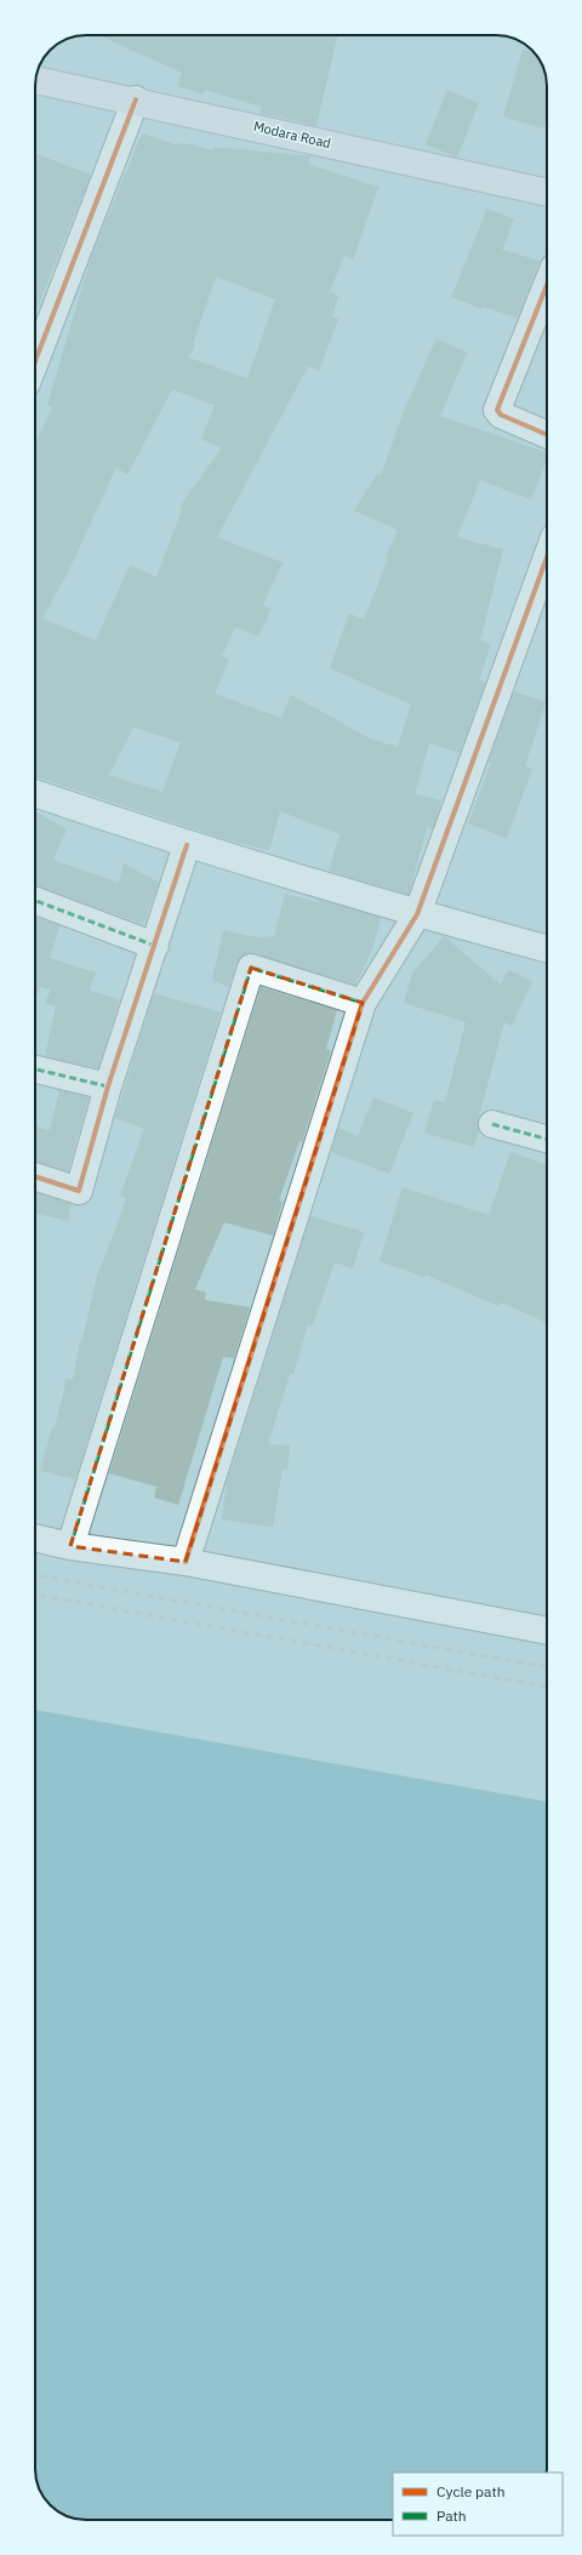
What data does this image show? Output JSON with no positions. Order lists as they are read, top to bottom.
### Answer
{
  "streets": {
    "main road": ["Modara Road"]
  },
  "legend": ["Cycle path", "Path"]
}
